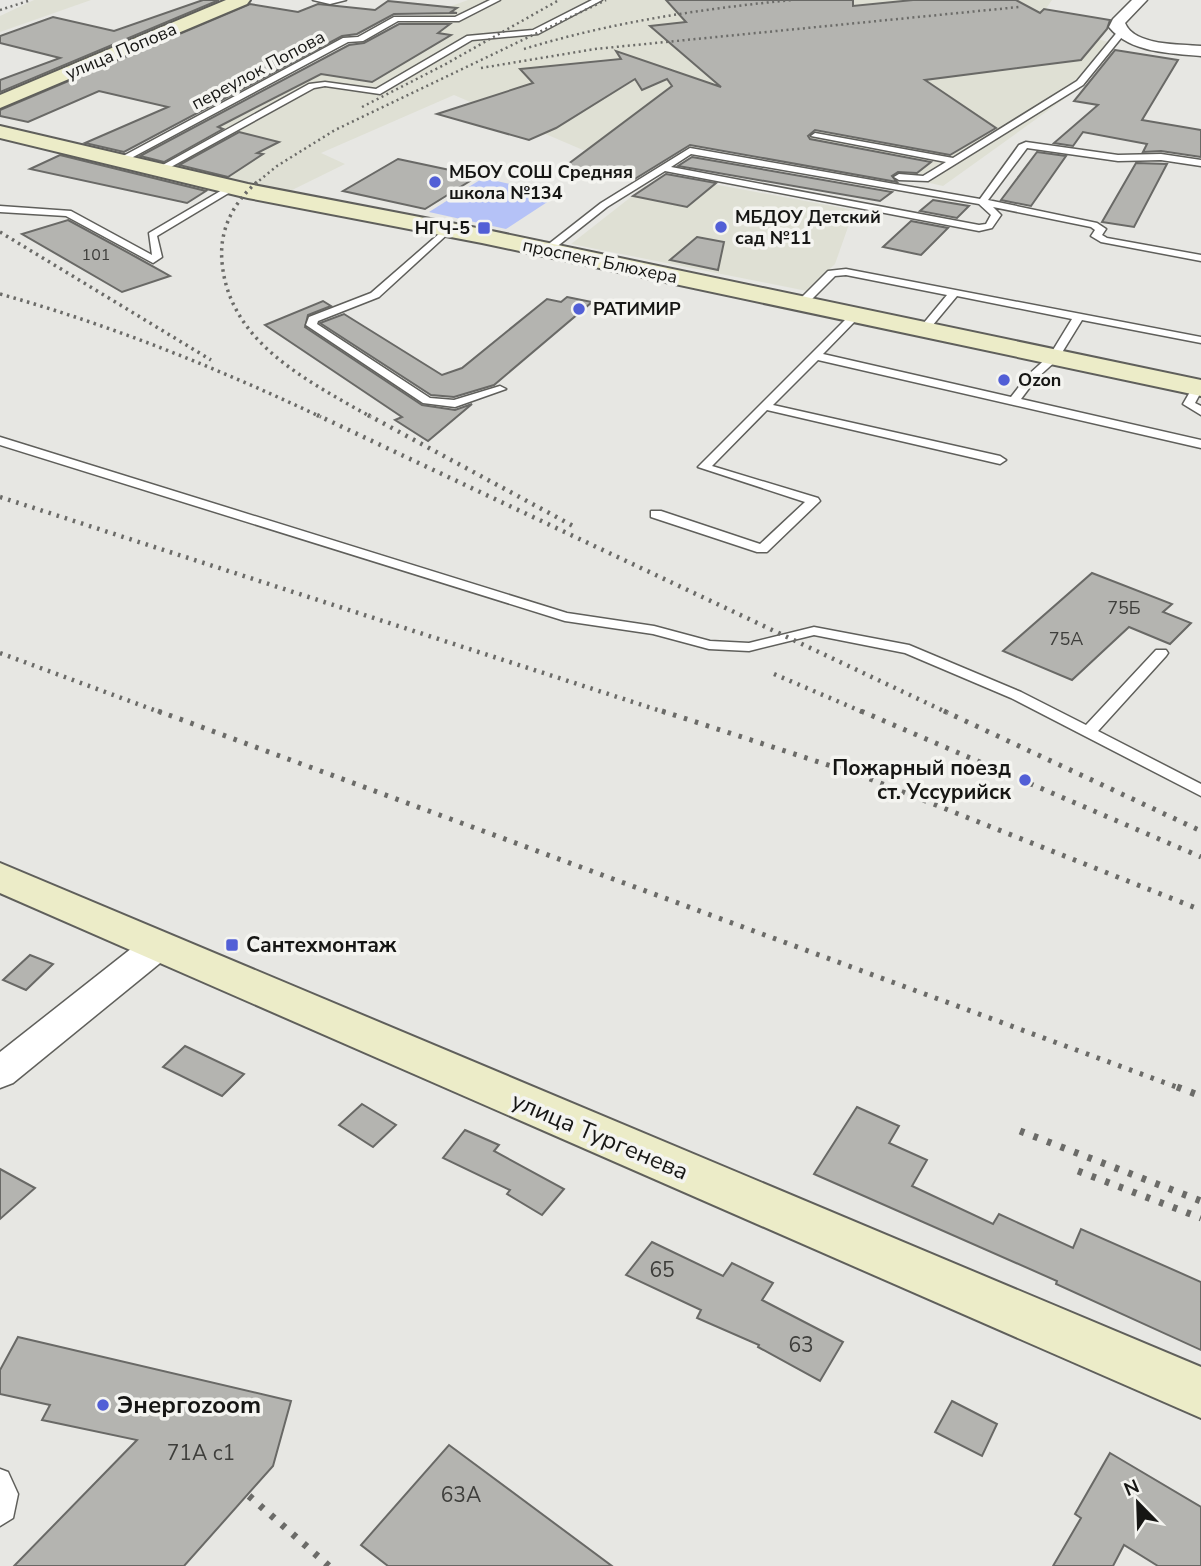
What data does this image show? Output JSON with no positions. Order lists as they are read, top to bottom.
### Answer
{
  "streets": {
    "street": ["улица Попова", "проспект Блюхера", "улица Тургенева"],
    "lane": ["переулок Попова"]
  },
  "crossings": [
    ["переулок Попова", "проспект Блюхера"]
  ],
  "places": {
    "other": [
      "МБОУ СОШ Средняя школа №134",
      "МБДОУ Детский сад №11",
      "РАТИМИР",
      "Ozon",
      "Пожарный поезд ст. Уссурийск",
      "Энергоzoom"
    ],
    "transit": ["НГЧ-5", "Сантехмонтаж"]
  },
  "house_numbers": [
    "101",
    "75Б",
    "75А",
    "65",
    "63",
    "71А с1",
    "63А"
  ],
  "north": "top left"
}
